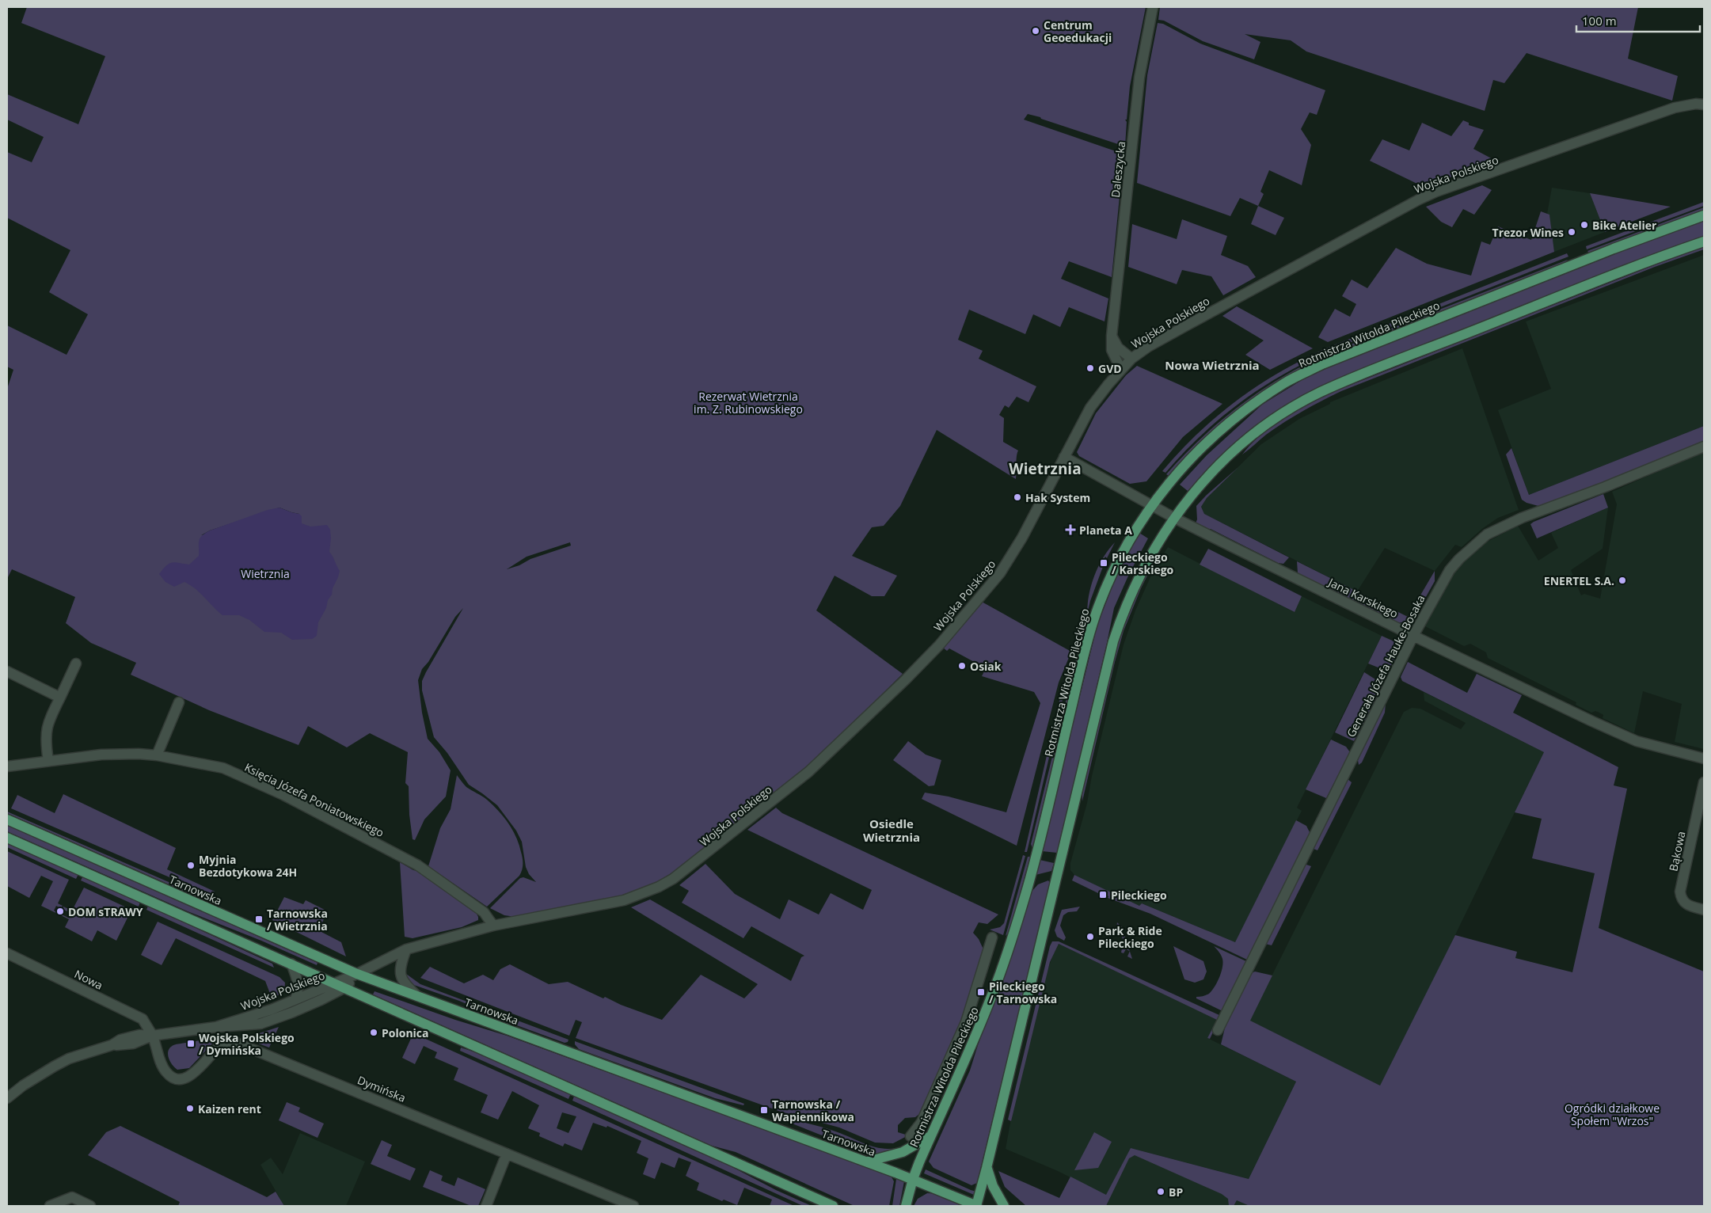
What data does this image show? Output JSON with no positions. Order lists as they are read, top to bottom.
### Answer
{
  "streets": {
    "main road": ["Rotmistrza Witolda Pileckiego", "Tarnowska"],
    "street": [
      "Daleszycka",
      "Wojska Polskiego",
      "Jana Karskiego",
      "Generała Józefa Hauke-Bosaka",
      "Księcia Józefa Poniatowskiego",
      "Bąkowa",
      "Nowa",
      "Dymińska"
    ]
  },
  "crossings": [
    ["Daleszycka", "Wojska Polskiego"],
    ["Wojska Polskiego", "Jana Karskiego"],
    ["Wojska Polskiego", "Księcia Józefa Poniatowskiego"],
    ["Wojska Polskiego", "Tarnowska"],
    ["Wojska Polskiego", "Nowa"],
    ["Wojska Polskiego", "Dymińska"],
    ["Rotmistrza Witolda Pileckiego", "Jana Karskiego"],
    ["Rotmistrza Witolda Pileckiego", "Tarnowska"],
    ["Jana Karskiego", "Generała Józefa Hauke-Bosaka"],
    ["Nowa", "Dymińska"]
  ],
  "districts": ["Nowa Wietrznia", "Wietrznia", "Osiedle Wietrznia"],
  "parks": ["Rezerwat Wietrznia im. Z. Rubinowskiego", "Wietrznia", "Ogródki działkowe Społem \"Wrzos\""],
  "places": {
    "other": [
      "Centrum Geoedukacji",
      "Bike Atelier",
      "Trezor Wines",
      "GVD",
      "Hak System",
      "ENERTEL S.A.",
      "Osiak",
      "Myjnia Bezdotykowa 24H",
      "DOM sTRAWY",
      "Park & Ride Pileckiego",
      "Polonica",
      "Kaizen rent",
      "BP"
    ],
    "health": ["Planeta A"],
    "transit": [
      "Pileckiego / Karskiego",
      "Pileckiego",
      "Tarnowska / Wietrznia",
      "Pileckiego / Tarnowska",
      "Wojska Polskiego / Dymińska",
      "Tarnowska / Wapiennikowa"
    ]
  },
  "scale_bar": "100 m"
}
